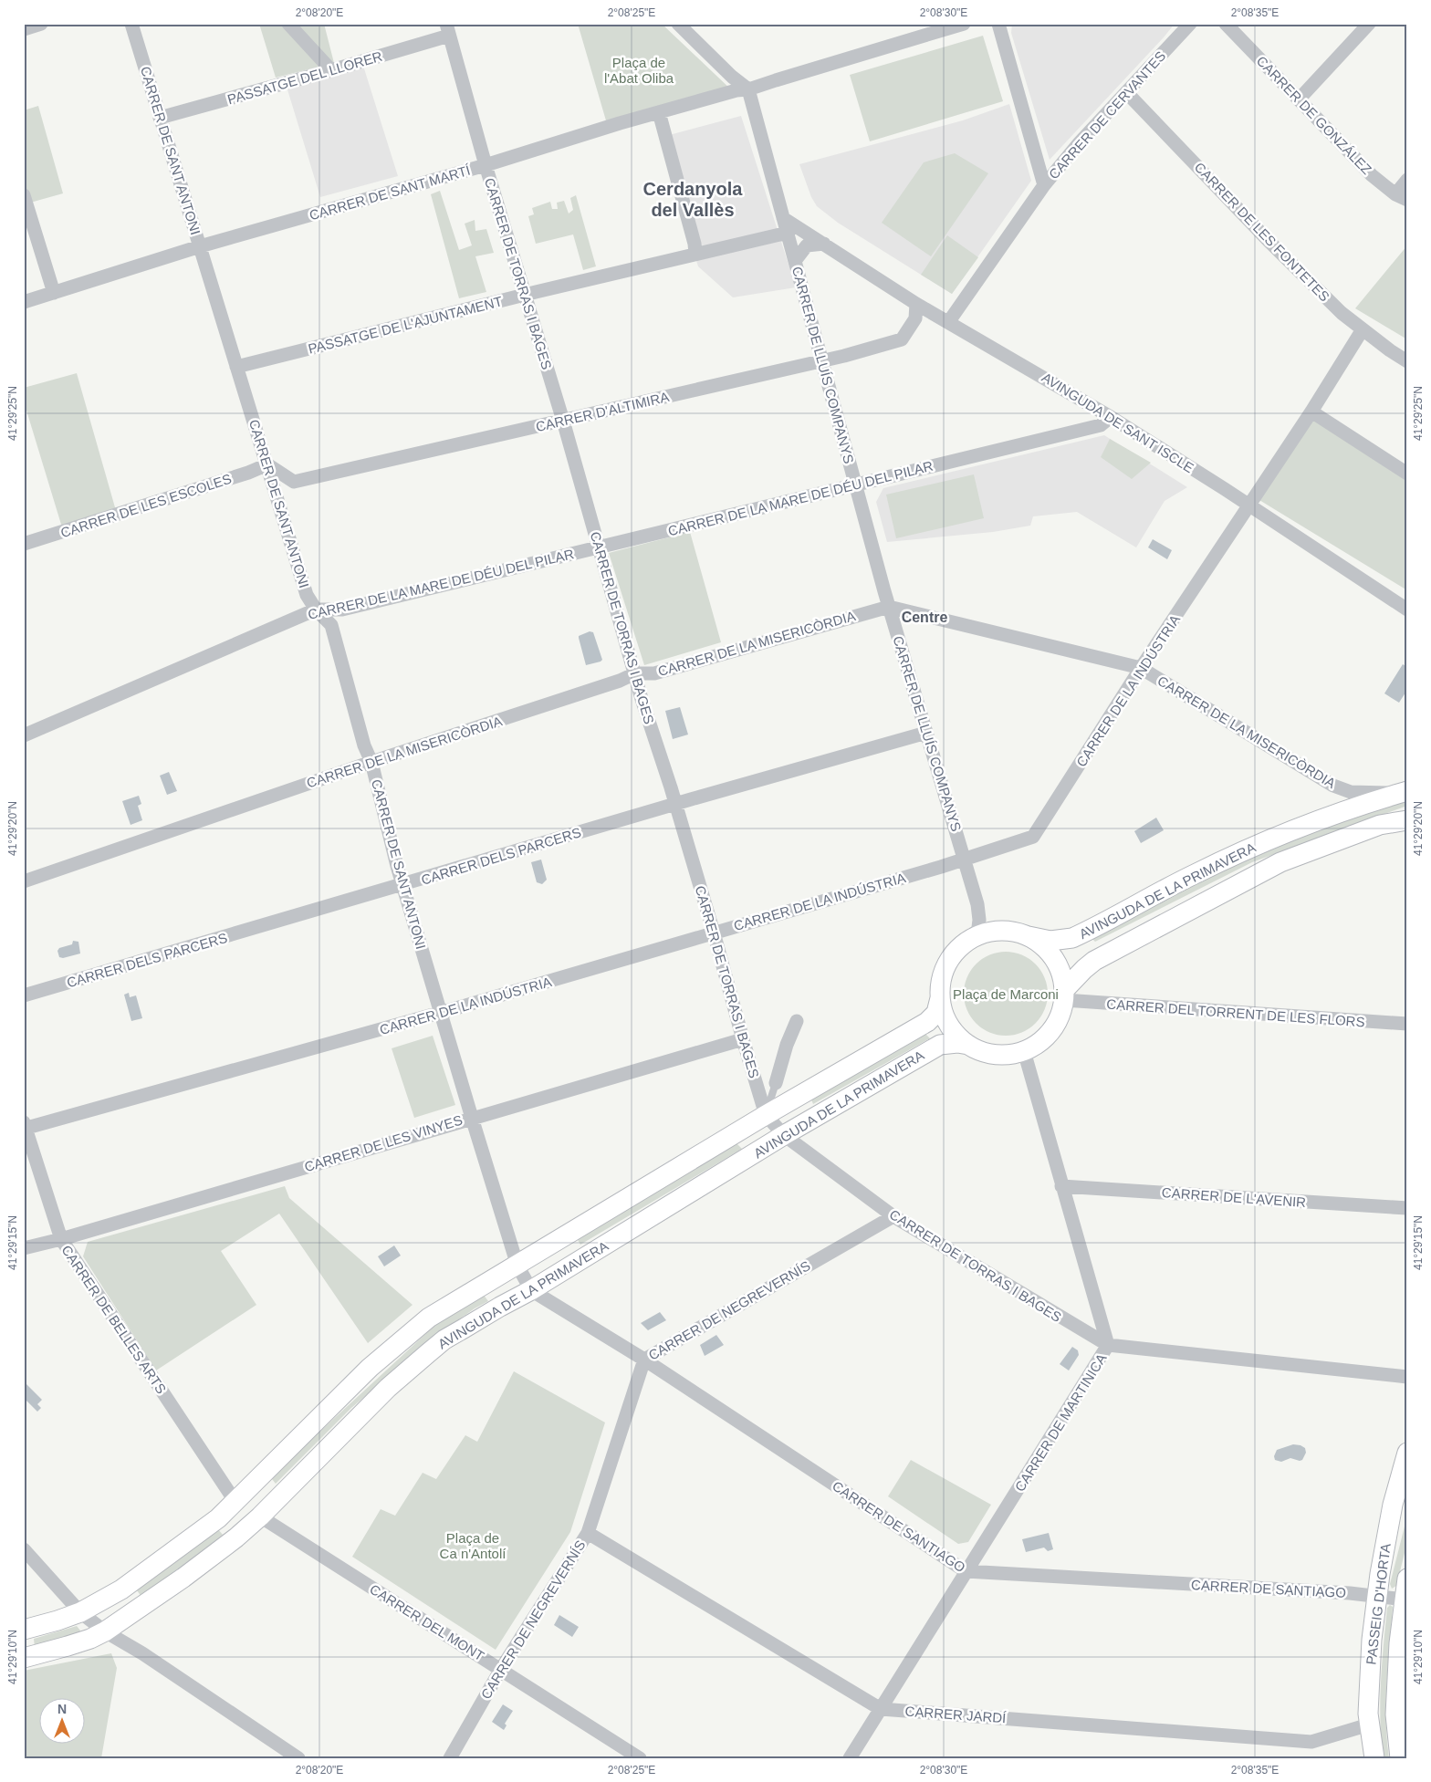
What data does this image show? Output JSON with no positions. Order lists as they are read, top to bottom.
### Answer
{
  "streets": {
    "street": [
      "PASSATGE DEL LLORER",
      "CARRER DE CERVANTES",
      "CARRER DE GONZÁLEZ",
      "CARRER DE SANT ANTONI",
      "CARRER DE SANT MARTÍ",
      "CARRER DE LES FONTETES",
      "CARRER DE TORRAS I BAGES",
      "PASSATGE DE L'AJUNTAMENT",
      "CARRER DE LLUÍS COMPANYS",
      "CARRER D'ALTIMIRA",
      "AVINGUDA DE SANT ISCLE",
      "CARRER DE LA MARE DE DÉU DEL PILAR",
      "CARRER DE LES ESCOLES",
      "CARRER DE LA MISERICÒRDIA",
      "CARRER DE LA INDÚSTRIA",
      "CARRER DELS PARCERS",
      "AVINGUDA DE LA PRIMAVERA",
      "CARRER DEL TORRENT DE LES FLORS",
      "CARRER DE LES VINYES",
      "CARRER DE L'AVENIR",
      "CARRER DE NEGREVERNÍS",
      "CARRER DE BELLES ARTS",
      "CARRER DE MARTINICA",
      "CARRER DE SANTIAGO",
      "PASSEIG D'HORTA",
      "CARRER DEL MONT",
      "CARRER JARDÍ"
    ]
  },
  "crossings": [
    ["PASSATGE DEL LLORER", "CARRER DE SANT ANTONI"],
    ["PASSATGE DEL LLORER", "CARRER DE TORRAS I BAGES"],
    ["CARRER DE CERVANTES", "CARRER DE LES FONTETES"],
    ["CARRER DE CERVANTES", "AVINGUDA DE SANT ISCLE"],
    ["CARRER DE SANT ANTONI", "CARRER DE SANT MARTÍ"],
    ["CARRER DE SANT ANTONI", "PASSATGE DE L'AJUNTAMENT"],
    ["CARRER DE SANT ANTONI", "CARRER D'ALTIMIRA"],
    ["CARRER DE SANT ANTONI", "CARRER DE LA MARE DE DÉU DEL PILAR"],
    ["CARRER DE SANT ANTONI", "CARRER DE LES ESCOLES"],
    ["CARRER DE SANT ANTONI", "CARRER DE LA MISERICÒRDIA"],
    ["CARRER DE SANT ANTONI", "CARRER DE LA INDÚSTRIA"],
    ["CARRER DE SANT ANTONI", "CARRER DELS PARCERS"],
    ["CARRER DE SANT ANTONI", "AVINGUDA DE LA PRIMAVERA"],
    ["CARRER DE SANT ANTONI", "CARRER DE LES VINYES"],
    ["CARRER DE SANT ANTONI", "CARRER DE SANTIAGO"],
    ["CARRER DE SANT MARTÍ", "CARRER DE TORRAS I BAGES"],
    ["CARRER DE SANT MARTÍ", "CARRER DE LLUÍS COMPANYS"],
    ["CARRER DE LES FONTETES", "CARRER DE LA INDÚSTRIA"],
    ["CARRER DE TORRAS I BAGES", "PASSATGE DE L'AJUNTAMENT"],
    ["CARRER DE TORRAS I BAGES", "CARRER D'ALTIMIRA"],
    ["CARRER DE TORRAS I BAGES", "CARRER DE LA MARE DE DÉU DEL PILAR"],
    ["CARRER DE TORRAS I BAGES", "CARRER DE LA MISERICÒRDIA"],
    ["CARRER DE TORRAS I BAGES", "CARRER DE LA INDÚSTRIA"],
    ["CARRER DE TORRAS I BAGES", "CARRER DELS PARCERS"],
    ["CARRER DE TORRAS I BAGES", "AVINGUDA DE LA PRIMAVERA"],
    ["CARRER DE TORRAS I BAGES", "CARRER DE LES VINYES"],
    ["CARRER DE TORRAS I BAGES", "CARRER DE NEGREVERNÍS"],
    ["CARRER DE TORRAS I BAGES", "CARRER DE MARTINICA"],
    ["PASSATGE DE L'AJUNTAMENT", "CARRER DE LLUÍS COMPANYS"],
    ["CARRER DE LLUÍS COMPANYS", "CARRER D'ALTIMIRA"],
    ["CARRER DE LLUÍS COMPANYS", "AVINGUDA DE SANT ISCLE"],
    ["CARRER DE LLUÍS COMPANYS", "CARRER DE LA MARE DE DÉU DEL PILAR"],
    ["CARRER DE LLUÍS COMPANYS", "CARRER DE LA MISERICÒRDIA"],
    ["CARRER DE LLUÍS COMPANYS", "CARRER DE LA INDÚSTRIA"],
    ["CARRER DE LLUÍS COMPANYS", "CARRER DELS PARCERS"],
    ["CARRER DE LLUÍS COMPANYS", "AVINGUDA DE LA PRIMAVERA"],
    ["CARRER DE LLUÍS COMPANYS", "CARRER DEL TORRENT DE LES FLORS"],
    ["CARRER DE LLUÍS COMPANYS", "CARRER DE MARTINICA"],
    ["CARRER D'ALTIMIRA", "AVINGUDA DE SANT ISCLE"],
    ["CARRER D'ALTIMIRA", "CARRER DE LES ESCOLES"],
    ["AVINGUDA DE SANT ISCLE", "CARRER DE LA MARE DE DÉU DEL PILAR"],
    ["AVINGUDA DE SANT ISCLE", "CARRER DE LA INDÚSTRIA"],
    ["CARRER DE LA MISERICÒRDIA", "CARRER DE LA INDÚSTRIA"],
    ["CARRER DE LA MISERICÒRDIA", "AVINGUDA DE LA PRIMAVERA"],
    ["CARRER DE LA INDÚSTRIA", "CARRER DE BELLES ARTS"],
    ["AVINGUDA DE LA PRIMAVERA", "CARRER DEL TORRENT DE LES FLORS"],
    ["AVINGUDA DE LA PRIMAVERA", "CARRER DE BELLES ARTS"],
    ["AVINGUDA DE LA PRIMAVERA", "CARRER DE MARTINICA"],
    ["AVINGUDA DE LA PRIMAVERA", "CARRER DE SANTIAGO"],
    ["AVINGUDA DE LA PRIMAVERA", "CARRER DEL MONT"],
    ["CARRER DEL TORRENT DE LES FLORS", "CARRER DE MARTINICA"],
    ["CARRER DE LES VINYES", "CARRER DE BELLES ARTS"],
    ["CARRER DE L'AVENIR", "CARRER DE MARTINICA"],
    ["CARRER DE NEGREVERNÍS", "CARRER DE SANTIAGO"],
    ["CARRER DE NEGREVERNÍS", "CARRER DEL MONT"],
    ["CARRER DE NEGREVERNÍS", "CARRER JARDÍ"],
    ["CARRER DE MARTINICA", "CARRER DE SANTIAGO"],
    ["CARRER DE MARTINICA", "CARRER JARDÍ"],
    ["CARRER DE SANTIAGO", "PASSEIG D'HORTA"],
    ["PASSEIG D'HORTA", "CARRER JARDÍ"]
  ],
  "districts": ["Cerdanyola del Vallès", "Centre"],
  "parks": ["Plaça de l'Abat Oliba", "Plaça de Marconi", "Plaça de Ca n'Antolí"],
  "north": "top",
  "coordinates": [
    "2°08'20\"E",
    "2°08'25\"E",
    "2°08'30\"E",
    "2°08'35\"E",
    "41°29'25\"N",
    "41°29'20\"N",
    "41°29'15\"N",
    "41°29'10\"N"
  ]
}
